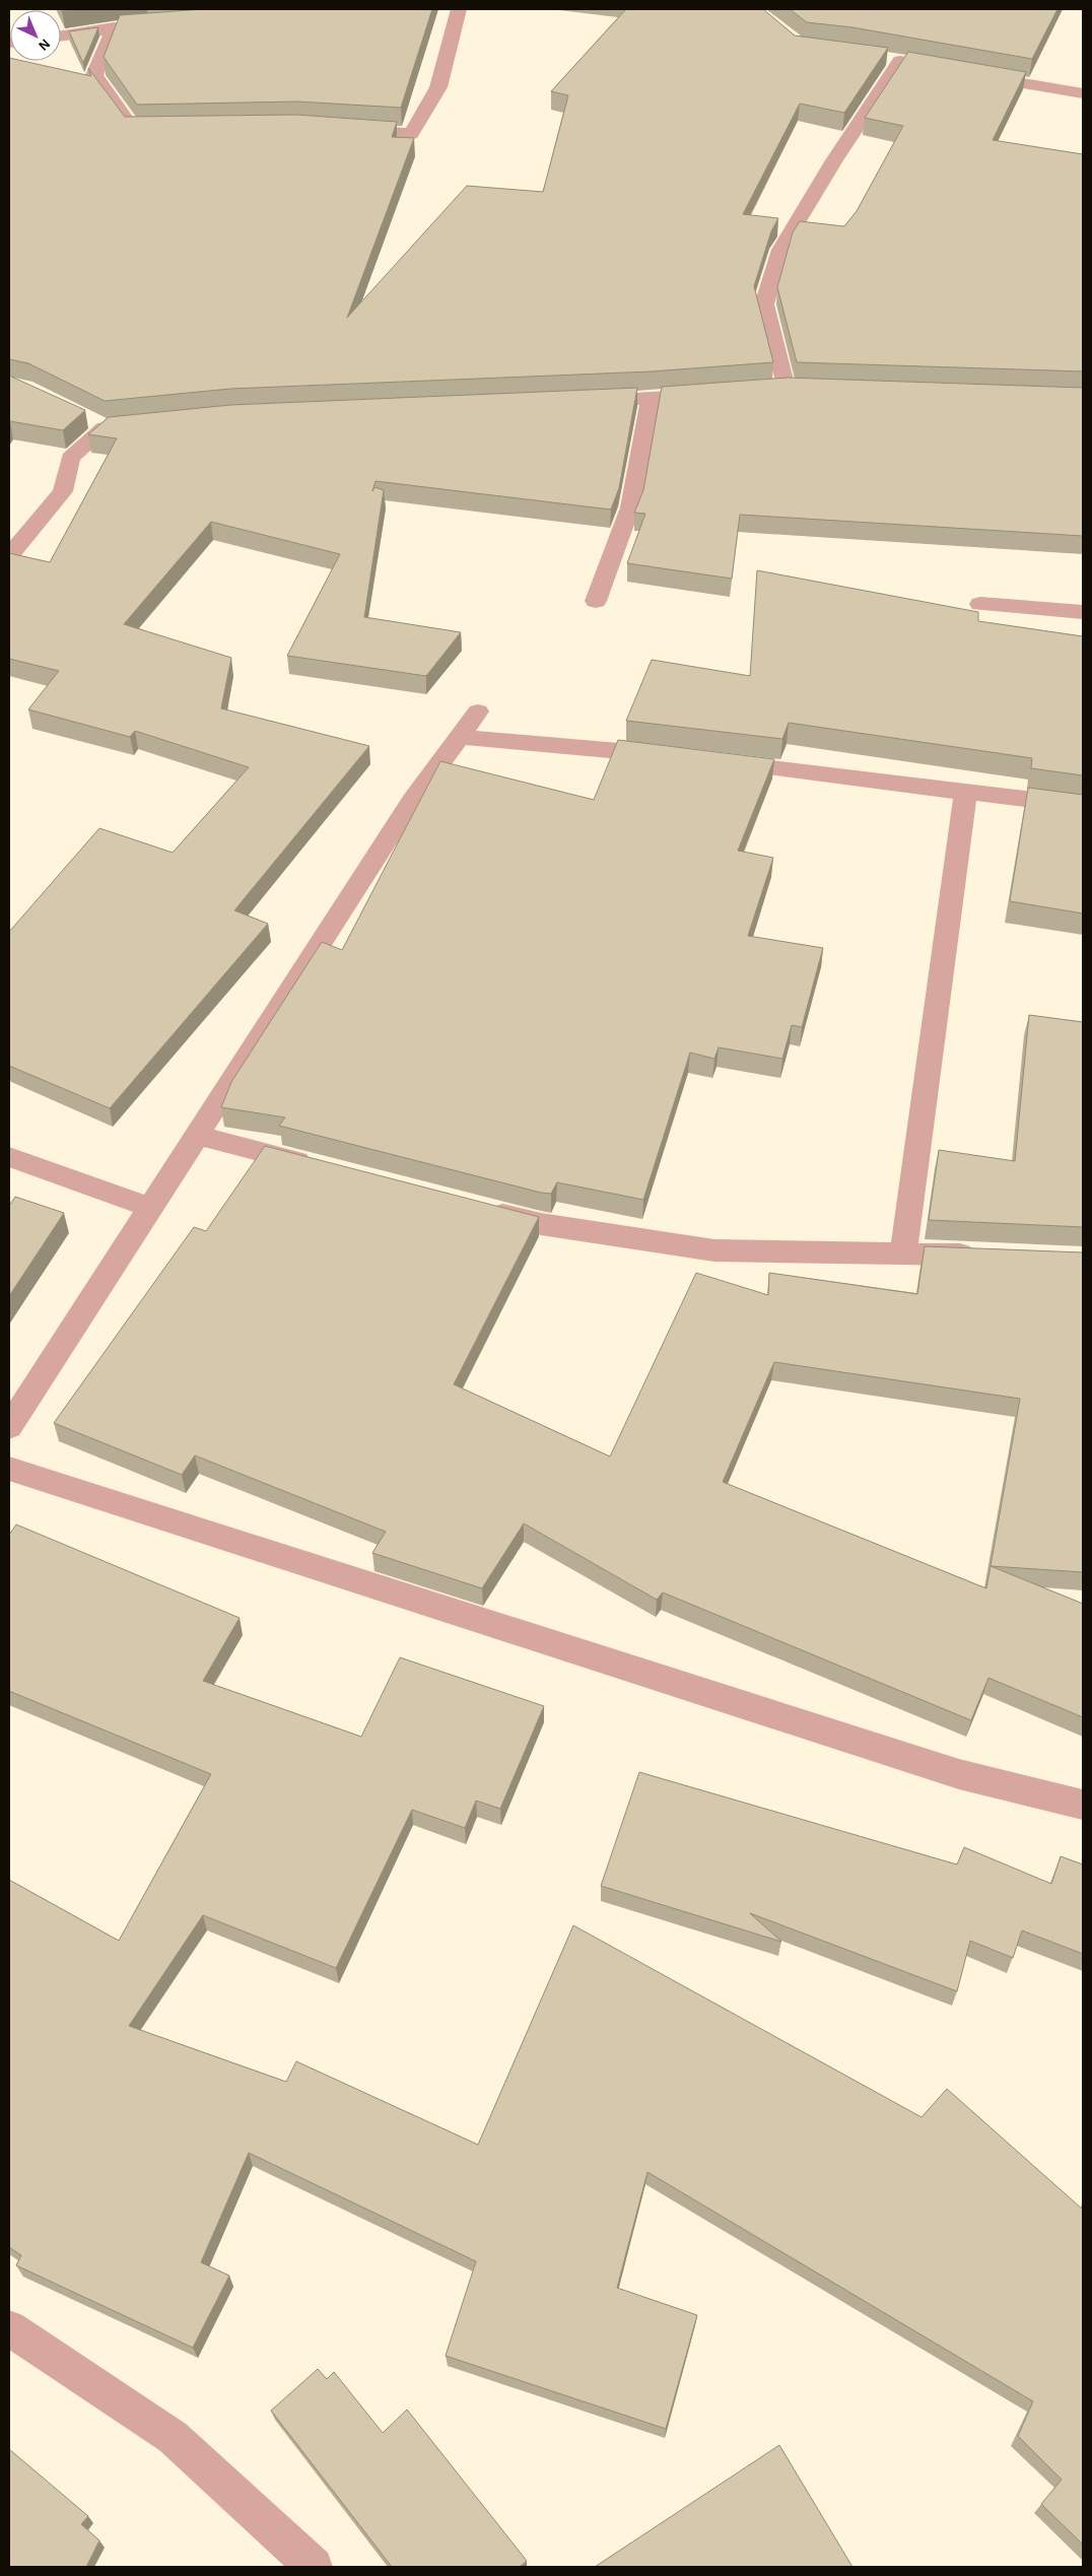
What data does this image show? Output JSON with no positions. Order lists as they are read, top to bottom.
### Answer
{
  "north": "bottom right"
}
